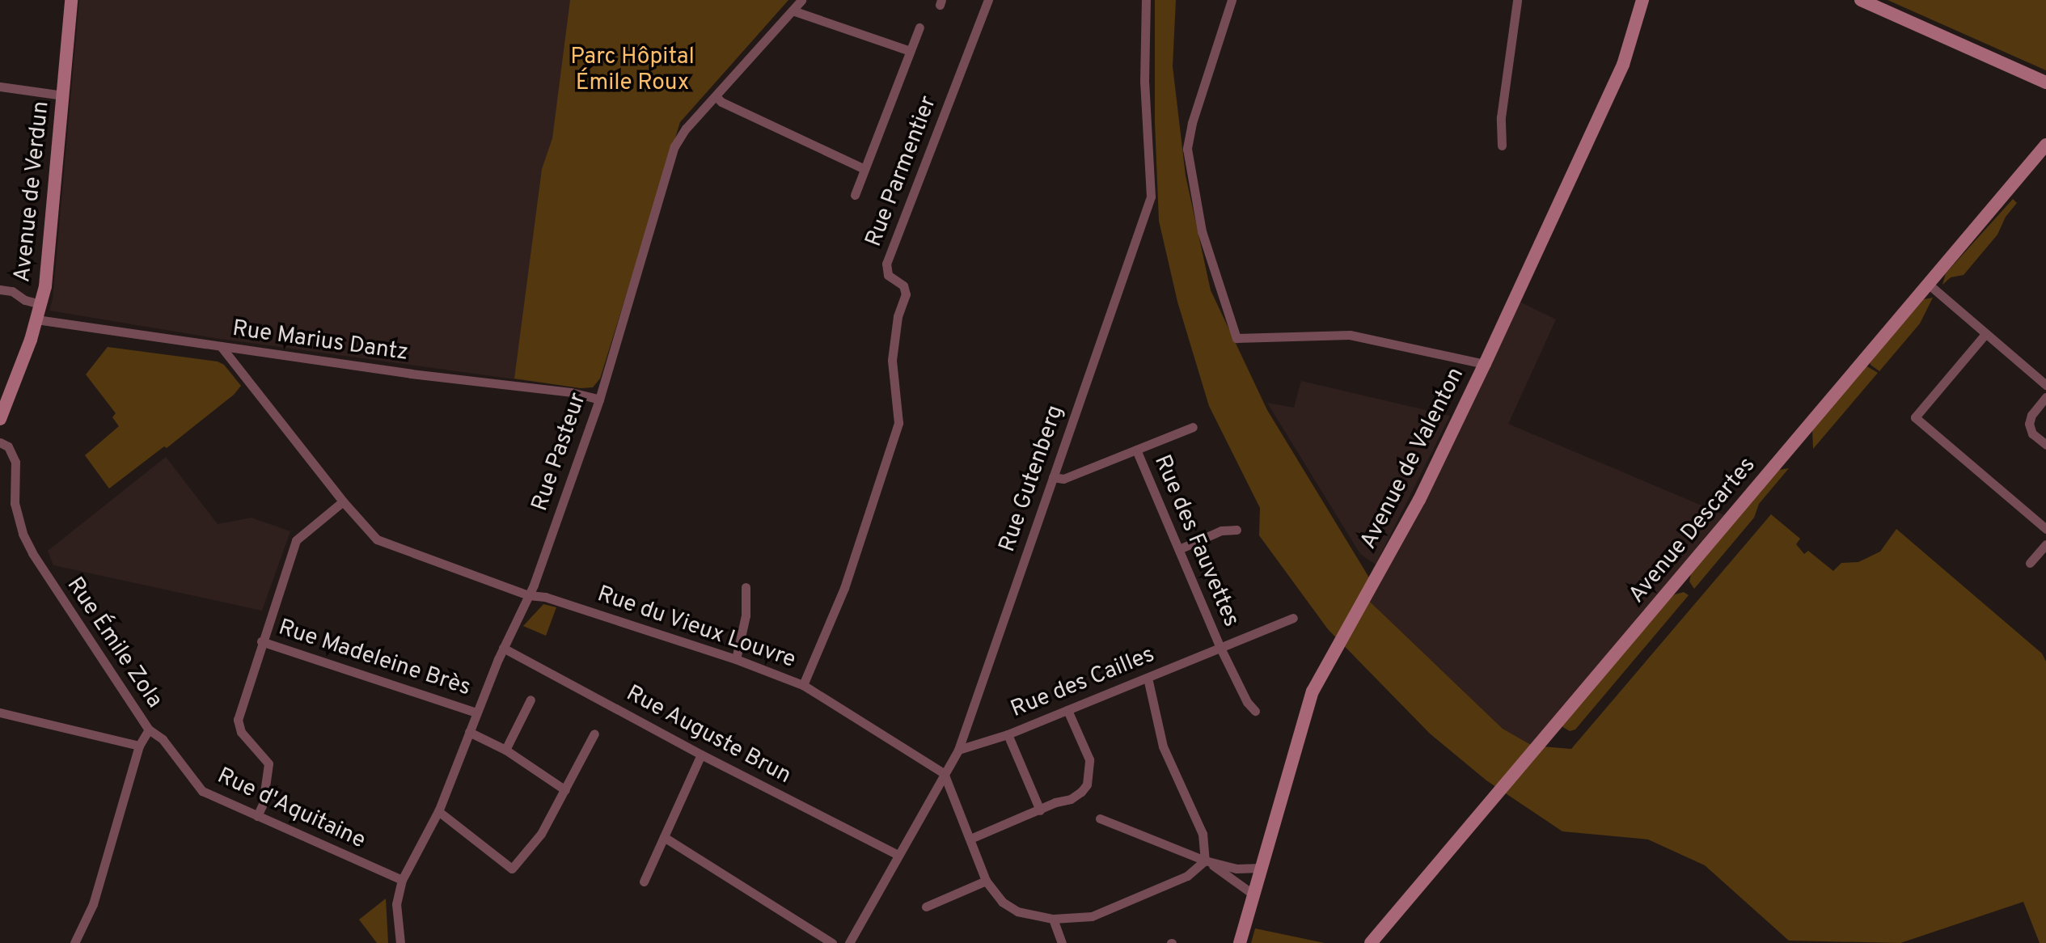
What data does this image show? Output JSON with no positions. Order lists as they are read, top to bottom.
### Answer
{
  "streets": {
    "main road": ["Avenue de Verdun", "Avenue de Valenton", "Avenue Descartes"],
    "street": [
      "Rue Parmentier",
      "Rue Marius Dantz",
      "Rue Pasteur",
      "Rue Gutenberg",
      "Rue des Fauvettes",
      "Rue du Vieux Louvre",
      "Rue Émile Zola",
      "Rue Madeleine Brès",
      "Rue des Cailles",
      "Rue Auguste Brun",
      "Rue d'Aquitaine"
    ]
  },
  "crossings": [
    ["Rue Parmentier", "Rue du Vieux Louvre"],
    ["Avenue de Verdun", "Rue Marius Dantz"],
    ["Rue Marius Dantz", "Rue Pasteur"],
    ["Rue Marius Dantz", "Rue du Vieux Louvre"],
    ["Rue Pasteur", "Rue du Vieux Louvre"],
    ["Rue Pasteur", "Rue Madeleine Brès"],
    ["Rue Pasteur", "Rue Auguste Brun"],
    ["Rue Pasteur", "Rue d'Aquitaine"],
    ["Rue Gutenberg", "Rue du Vieux Louvre"],
    ["Rue Gutenberg", "Rue des Cailles"],
    ["Rue Gutenberg", "Rue Auguste Brun"],
    ["Rue des Fauvettes", "Rue des Cailles"],
    ["Rue Émile Zola", "Rue d'Aquitaine"]
  ],
  "parks": ["Parc Hôpital Émile Roux"]
}
